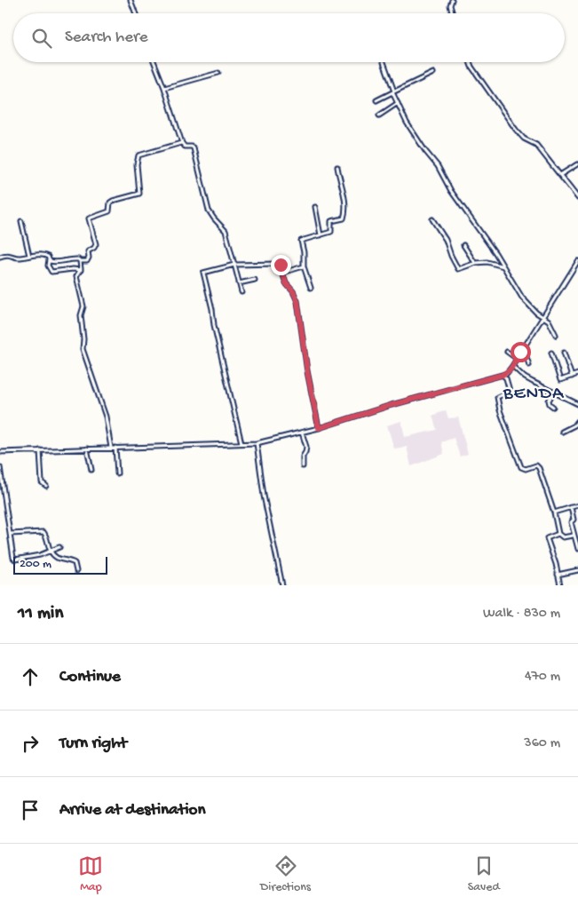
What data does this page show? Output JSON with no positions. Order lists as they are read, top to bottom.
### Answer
{
  "districts": ["BENDA"],
  "scale_bar": "200 m",
  "page": {
    "search": "Search here",
    "scale": "200 m",
    "heading": ["11 min", "Walk · 830 m"],
    "list": [
      ["Continue", "470 m"],
      ["Turn right", "360 m"],
      "Arrive at destination"
    ],
    "nav": ["Map", "Directions", "Saved"]
  }
}
